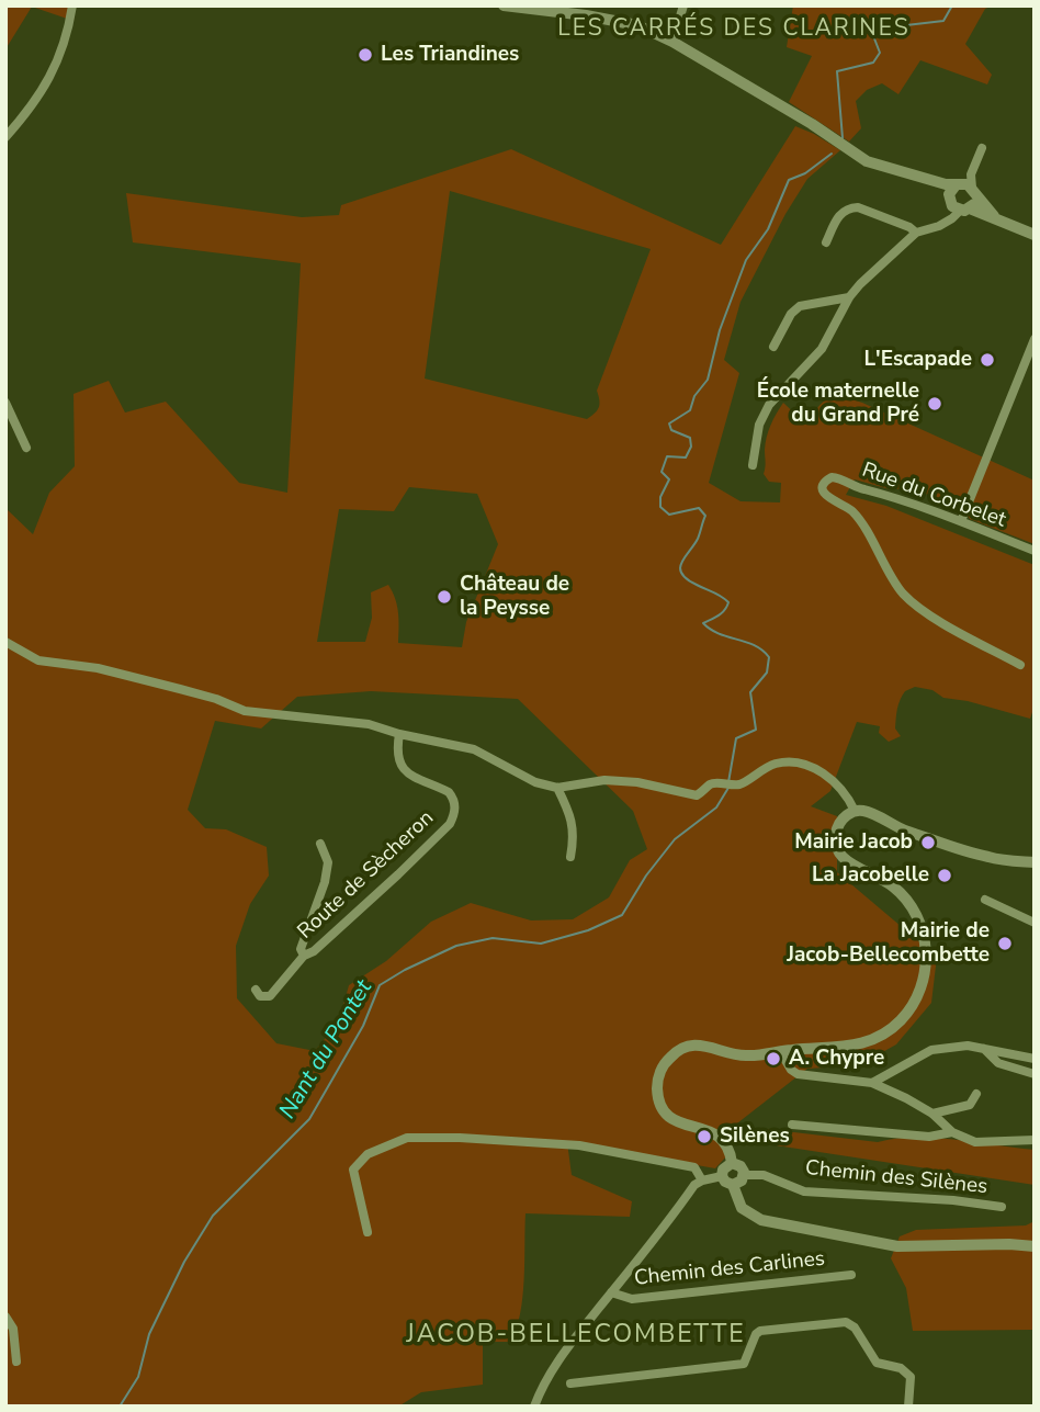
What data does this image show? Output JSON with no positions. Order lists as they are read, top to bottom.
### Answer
{
  "streets": {
    "street": [
      "Rue du Corbelet",
      "Route de Sècheron",
      "Chemin des Silènes",
      "Chemin des Carlines"
    ]
  },
  "districts": ["LES CARRÉS DES CLARINES", "JACOB-BELLECOMBETTE"],
  "water": ["Nant du Pontet"],
  "places": [
    "Les Triandines",
    "L'Escapade",
    "École maternelle du Grand Pré",
    "Château de la Peysse",
    "Mairie Jacob",
    "La Jacobelle",
    "Mairie de Jacob-Bellecombette",
    "A. Chypre",
    "Silènes"
  ]
}
